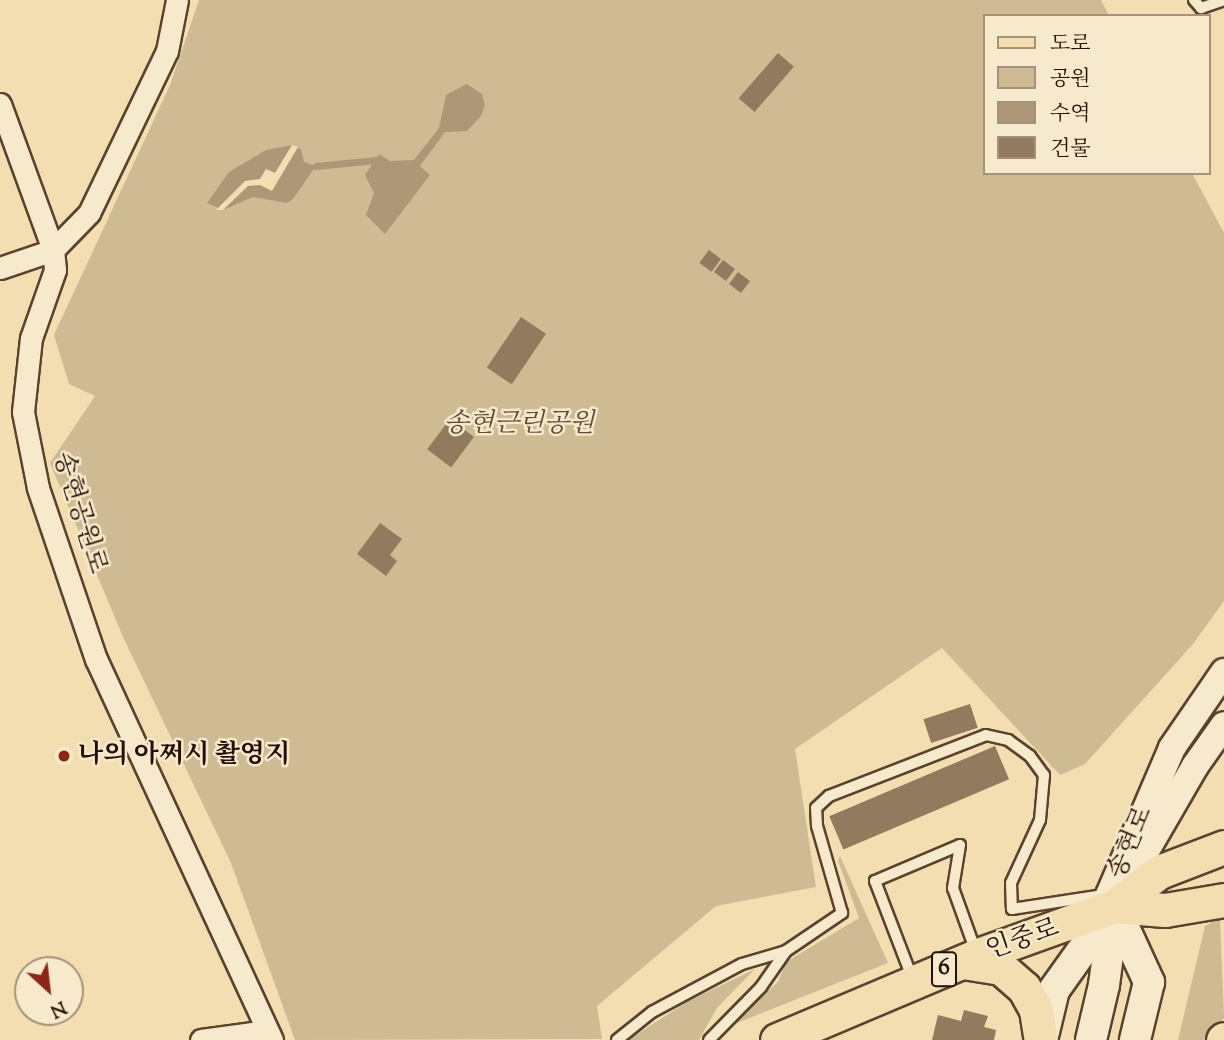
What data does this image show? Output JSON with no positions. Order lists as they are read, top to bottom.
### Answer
{
  "streets": {
    "main road": ["인중로", "6"],
    "street": ["송현공원로", "송현로"]
  },
  "crossings": [
    ["송현로", "인중로"]
  ],
  "parks": ["송현근린공원"],
  "places": ["나의 아쩌시 촬영지"],
  "legend": [
    "도로",
    "공원",
    "수역",
    "건물"
  ],
  "north": "bottom right"
}
